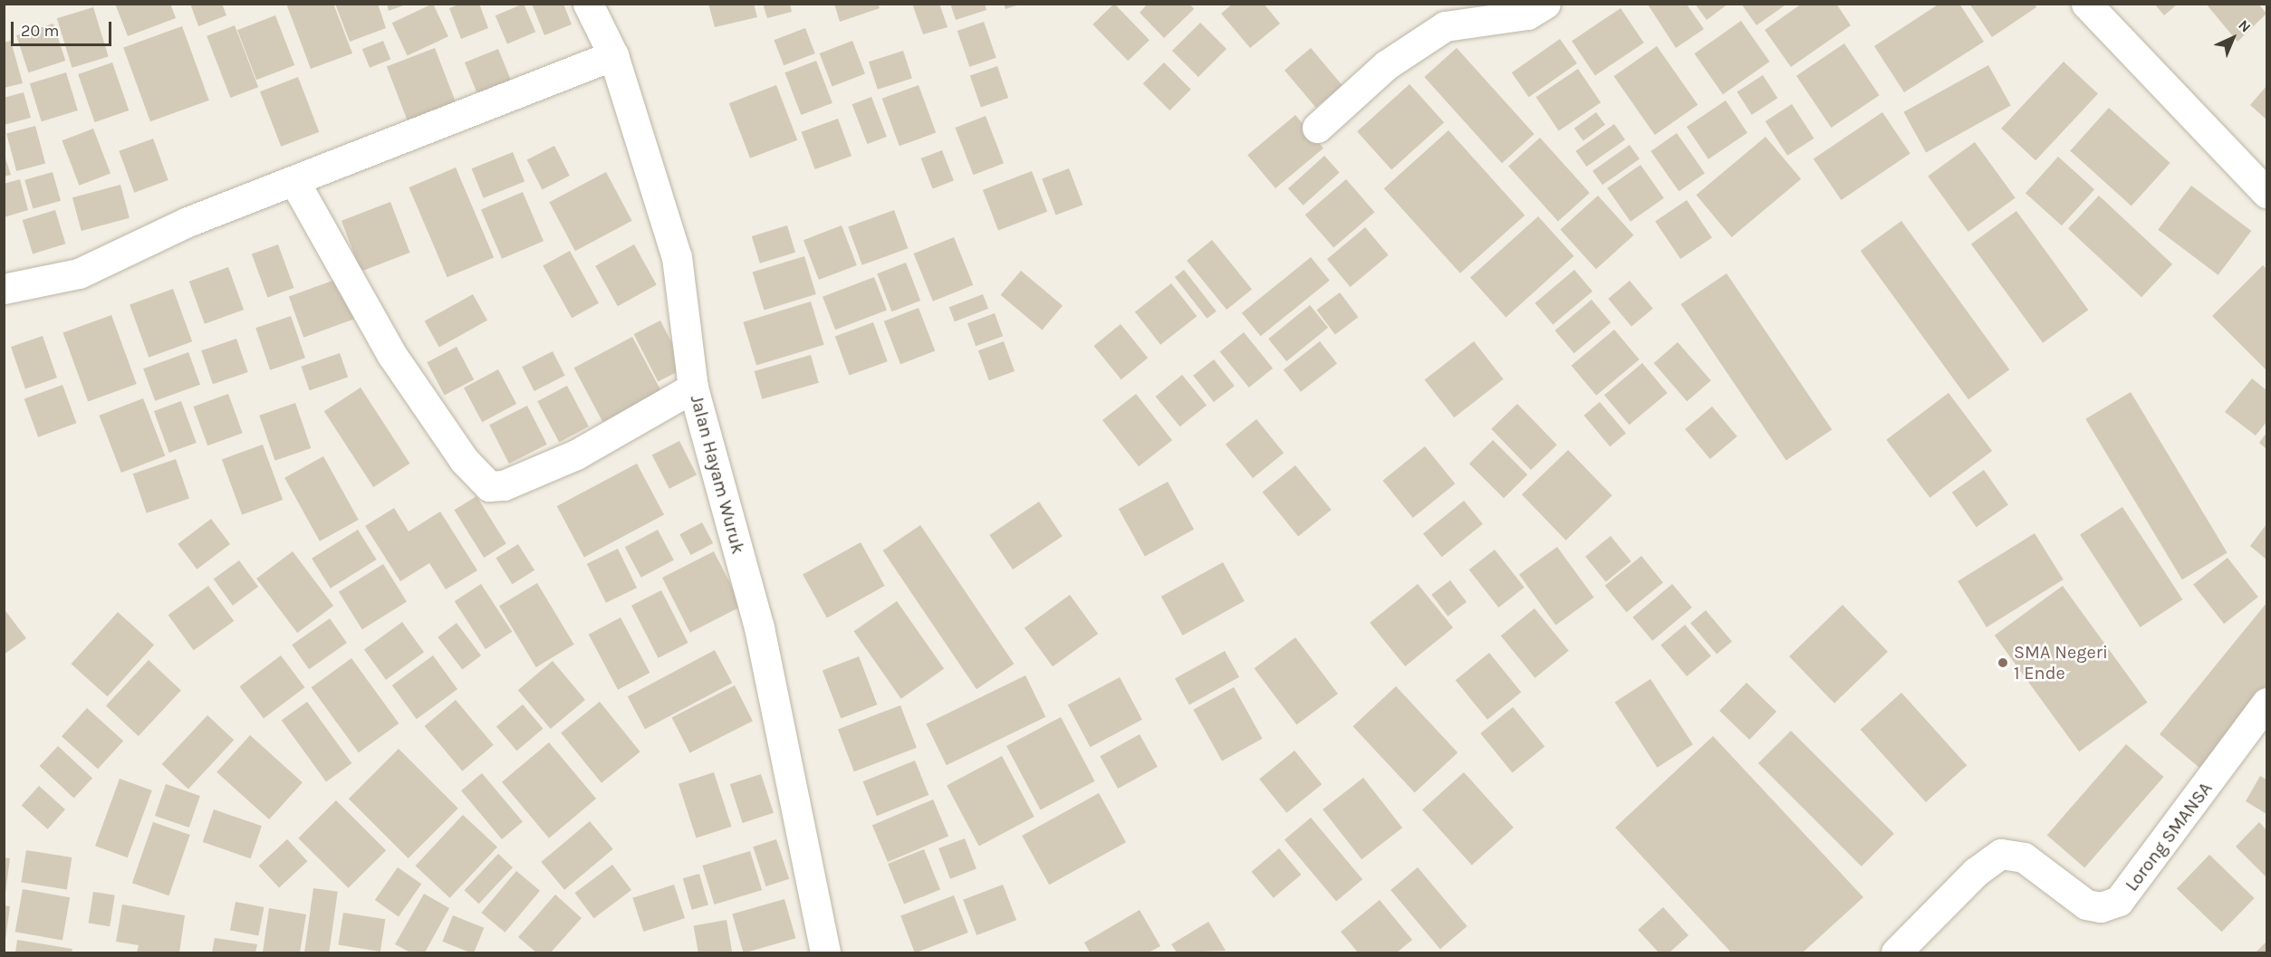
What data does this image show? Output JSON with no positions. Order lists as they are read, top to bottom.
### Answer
{
  "streets": {
    "street": ["Jalan Hayam Wuruk", "Lorong SMANSA"]
  },
  "places": ["SMA Negeri 1 Ende"],
  "scale_bar": "20 m",
  "north": "top right"
}
